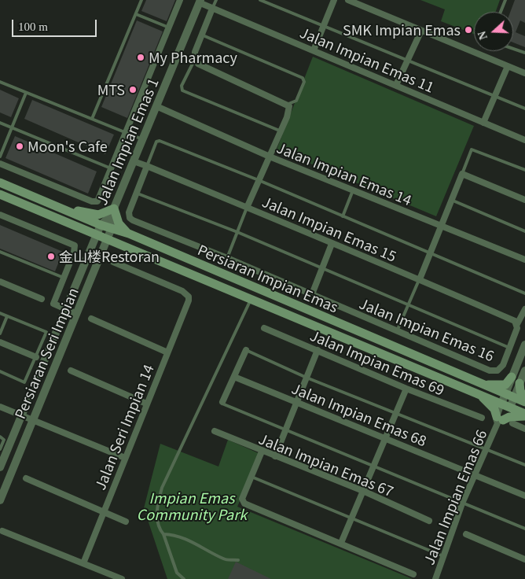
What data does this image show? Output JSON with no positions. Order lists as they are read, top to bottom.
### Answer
{
  "streets": {
    "main road": ["Persiaran Impian Emas"],
    "street": [
      "Jalan Impian Emas 11",
      "Jalan Impian Emas 1",
      "Jalan Impian Emas 14",
      "Jalan Impian Emas 15",
      "Jalan Impian Emas 16",
      "Persiaran Seri Impian",
      "Jalan Impian Emas 69",
      "Jalan Impian Emas 68",
      "Jalan Seri Impian 14",
      "Jalan Impian Emas 67",
      "Jalan Impian Emas 66"
    ]
  },
  "crossings": [
    ["Jalan Impian Emas 11", "Jalan Impian Emas 1"],
    ["Jalan Impian Emas 1", "Jalan Impian Emas 14"],
    ["Jalan Impian Emas 1", "Jalan Impian Emas 15"],
    ["Jalan Impian Emas 1", "Persiaran Impian Emas"],
    ["Jalan Impian Emas 1", "Persiaran Seri Impian"],
    ["Jalan Impian Emas 15", "Jalan Impian Emas 16"],
    ["Persiaran Impian Emas", "Persiaran Seri Impian"],
    ["Persiaran Impian Emas", "Jalan Impian Emas 66"],
    ["Jalan Impian Emas 68", "Jalan Impian Emas 66"]
  ],
  "parks": ["Impian Emas Community Park"],
  "places": [
    "SMK Impian Emas",
    "My Pharmacy",
    "MTS",
    "Moon's Cafe",
    "金山楼Restoran"
  ],
  "scale_bar": "100 m",
  "north": "left"
}
